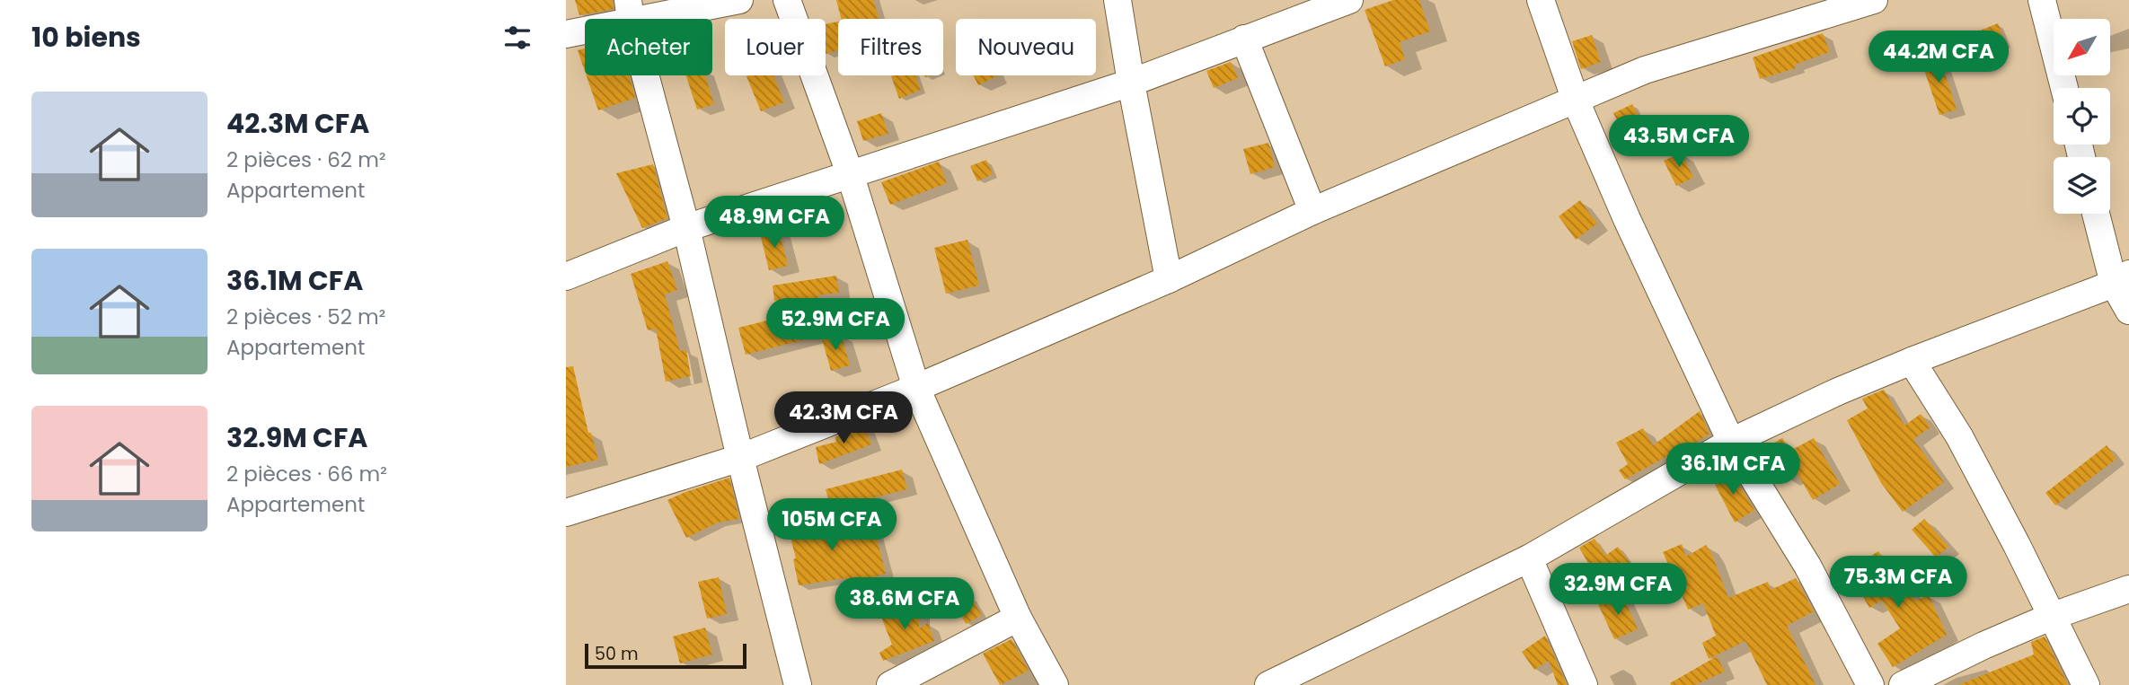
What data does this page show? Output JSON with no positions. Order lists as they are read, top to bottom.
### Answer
{
  "scale_bar": "50 m",
  "north": "bottom left",
  "page": {
    "heading": "10 biens",
    "chip": [
      "Acheter",
      "Louer",
      "Filtres",
      "Nouveau"
    ],
    "price": [
      "44.2M CFA",
      "43.5M CFA",
      "48.9M CFA",
      "52.9M CFA",
      "42.3M CFA",
      "36.1M CFA",
      "105M CFA",
      "75.3M CFA",
      "32.9M CFA",
      "38.6M CFA"
    ],
    "list": [
      {
        "name": "42.3M CFA",
        "note": "2 pièces · 62 m² · Appartement"
      },
      {
        "name": "36.1M CFA",
        "note": "2 pièces · 52 m² · Appartement"
      },
      {
        "name": "32.9M CFA",
        "note": "2 pièces · 66 m² · Appartement"
      }
    ],
    "scale": "50 m"
  }
}
